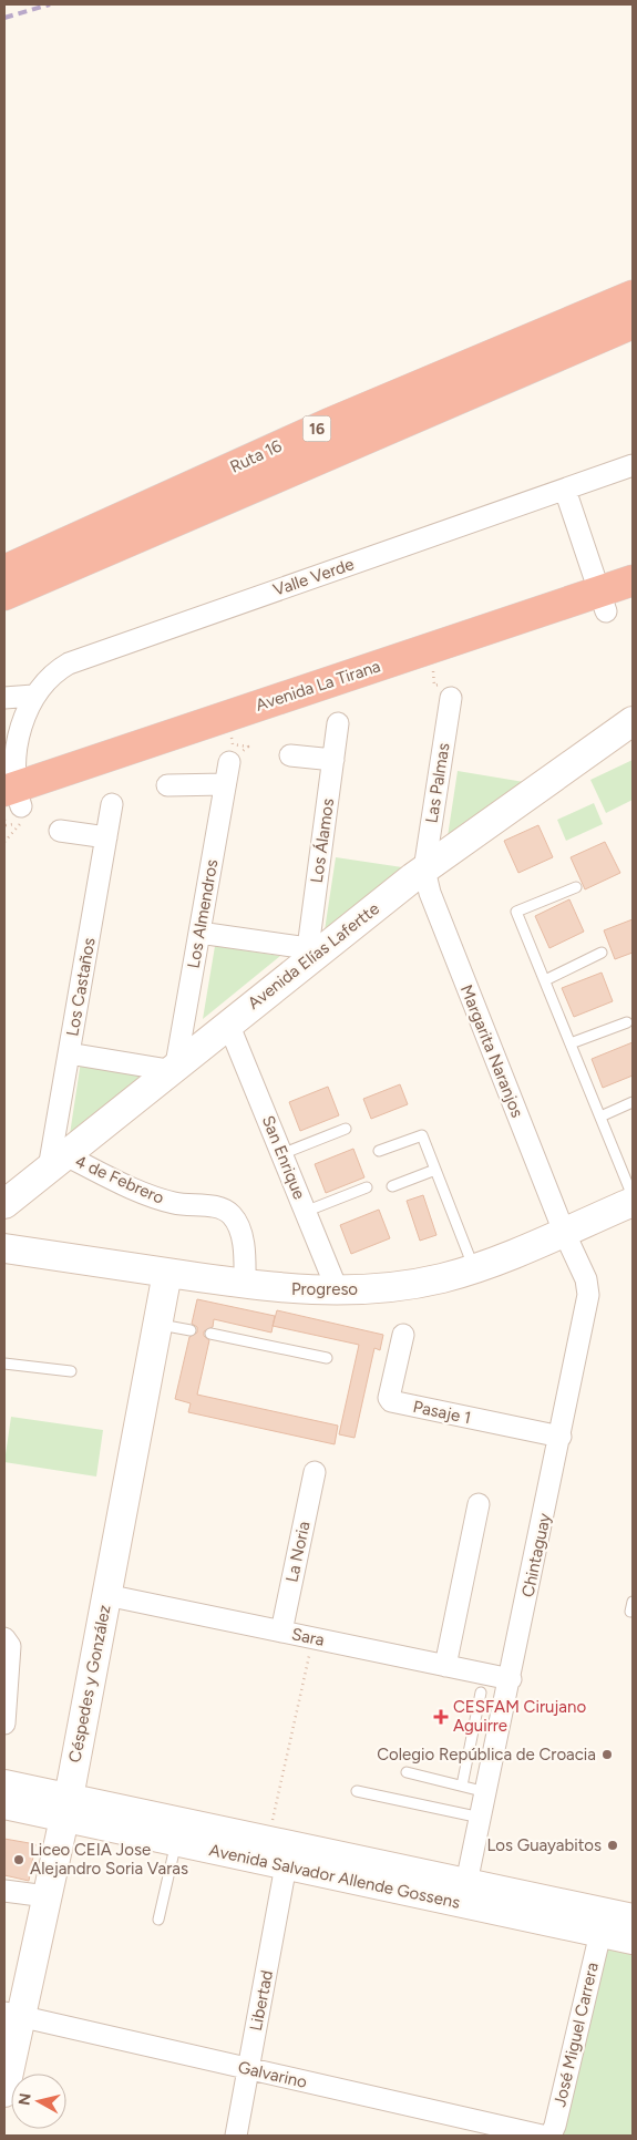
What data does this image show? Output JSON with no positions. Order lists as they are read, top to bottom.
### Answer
{
  "streets": {
    "highway": ["16", "Ruta 16", "Avenida La Tirana"],
    "street": [
      "Valle Verde",
      "Las Palmas",
      "Los Álamos",
      "Los Almendros",
      "Avenida Elías Lafertte",
      "Los Castaños",
      "Margarita Naranjos",
      "San Enrique",
      "4 de Febrero",
      "Progreso",
      "Pasaje 1",
      "La Noria",
      "Chintaguay",
      "Sara",
      "Céspedes y González",
      "Avenida Salvador Allende Gossens",
      "Libertad",
      "José Miguel Carrera",
      "Galvarino"
    ]
  },
  "crossings": [
    ["Las Palmas", "Avenida Elías Lafertte"],
    ["Las Palmas", "Margarita Naranjos"],
    ["Los Álamos", "Avenida Elías Lafertte"],
    ["Los Almendros", "Avenida Elías Lafertte"],
    ["Avenida Elías Lafertte", "Los Castaños"],
    ["Avenida Elías Lafertte", "Margarita Naranjos"],
    ["Avenida Elías Lafertte", "San Enrique"],
    ["Avenida Elías Lafertte", "4 de Febrero"],
    ["Los Castaños", "4 de Febrero"],
    ["Margarita Naranjos", "Progreso"],
    ["Margarita Naranjos", "Chintaguay"],
    ["San Enrique", "Progreso"],
    ["4 de Febrero", "Progreso"],
    ["Progreso", "Chintaguay"],
    ["Progreso", "Céspedes y González"],
    ["Pasaje 1", "Chintaguay"],
    ["La Noria", "Sara"],
    ["Chintaguay", "Sara"],
    ["Chintaguay", "Avenida Salvador Allende Gossens"],
    ["Sara", "Céspedes y González"],
    ["Céspedes y González", "Avenida Salvador Allende Gossens"],
    ["Céspedes y González", "Galvarino"],
    ["Avenida Salvador Allende Gossens", "Libertad"],
    ["Avenida Salvador Allende Gossens", "José Miguel Carrera"],
    ["Libertad", "Galvarino"]
  ],
  "places": {
    "health": ["CESFAM Cirujano Aguirre"],
    "other": ["Colegio República de Croacia", "Los Guayabitos", "Liceo CEIA Jose Alejandro Soria Varas"]
  },
  "north": "left"
}
